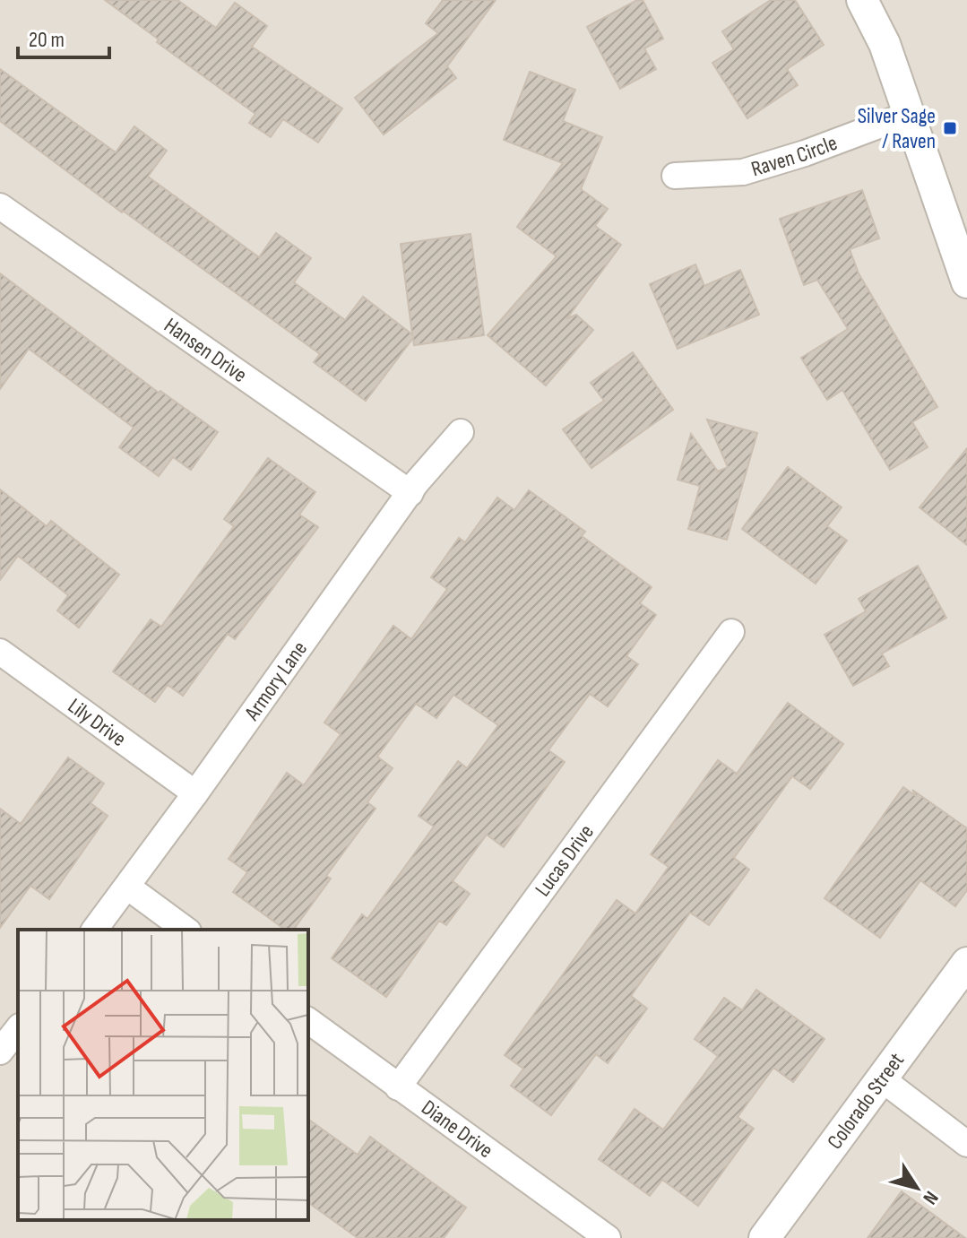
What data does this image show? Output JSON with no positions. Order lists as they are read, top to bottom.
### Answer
{
  "streets": {
    "street": [
      "Raven Circle",
      "Hansen Drive",
      "Armory Lane",
      "Lily Drive",
      "Lucas Drive",
      "Colorado Street",
      "Diane Drive"
    ]
  },
  "crossings": [
    ["Hansen Drive", "Armory Lane"],
    ["Armory Lane", "Lily Drive"],
    ["Lucas Drive", "Diane Drive"]
  ],
  "places": {
    "transit": ["Silver Sage / Raven"]
  },
  "scale_bar": "20 m",
  "north": "bottom right"
}
